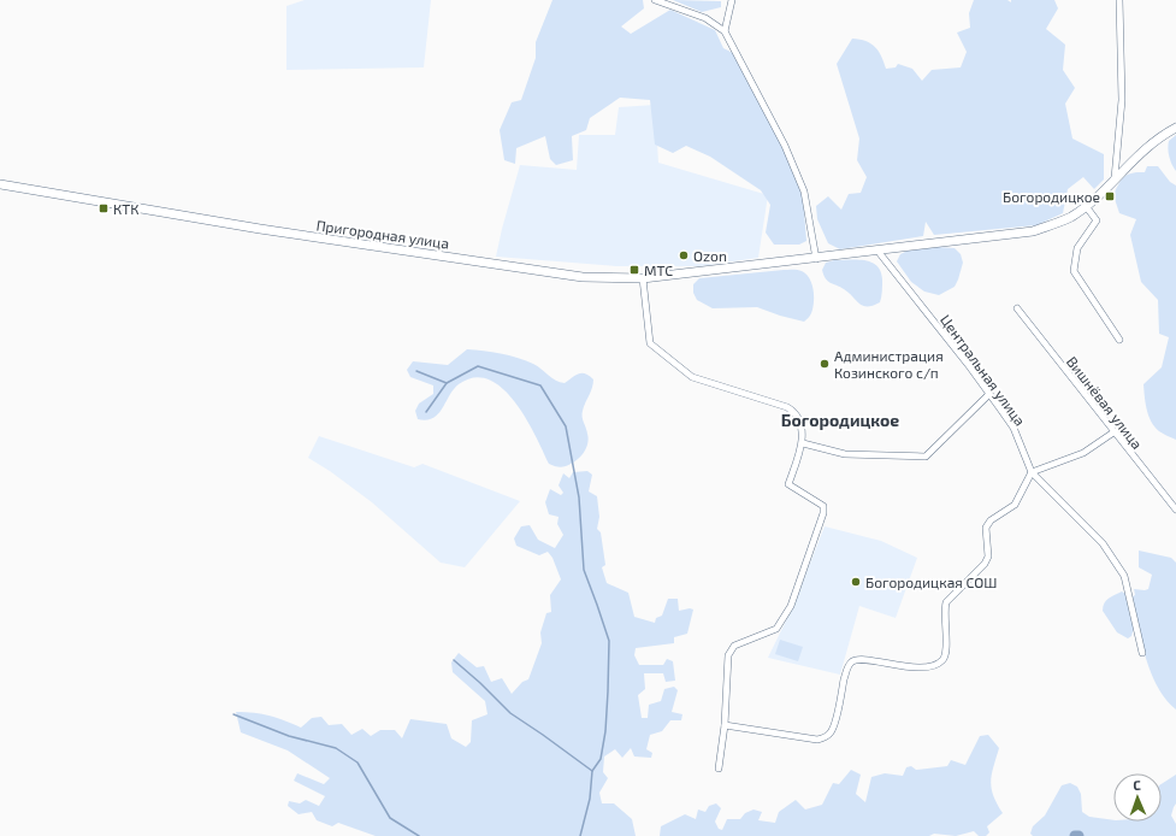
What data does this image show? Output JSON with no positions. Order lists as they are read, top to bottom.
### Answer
{
  "streets": {
    "street": ["Пригородная улица", "Центральная улица", "Вишнёвая улица"]
  },
  "crossings": [
    ["Пригородная улица", "Центральная улица"]
  ],
  "districts": ["Богородицкое"],
  "places": {
    "transit": ["Богородицкое", "КТК", "МТС"],
    "other": ["Ozon", "Администрация Козинского с/п", "Богородицкая СОШ"]
  },
  "north": "top"
}
